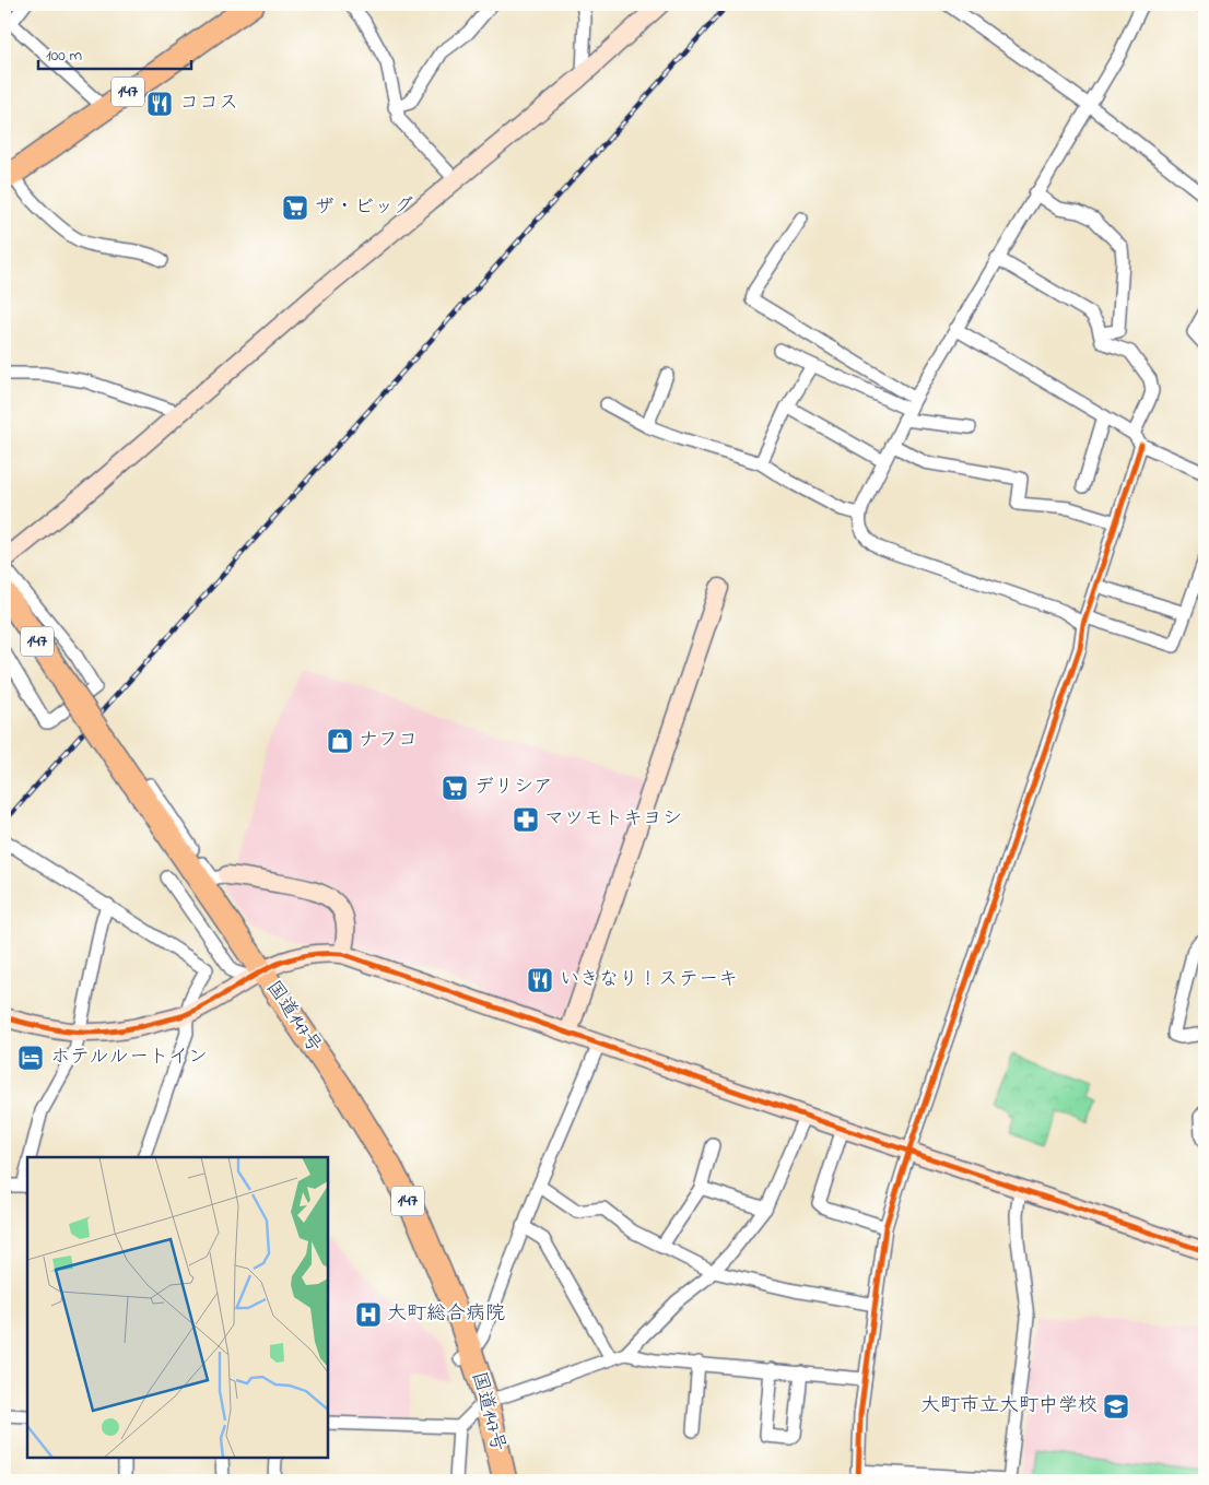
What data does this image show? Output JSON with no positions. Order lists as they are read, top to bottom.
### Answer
{
  "streets": {
    "highway": ["147", "国道147号"]
  },
  "places": {
    "restaurant": ["ココス", "いきなり！ステーキ"],
    "supermarket": ["ザ・ビッグ", "デリシア"],
    "shop": ["ナフコ"],
    "pharmacy": ["マツモトキヨシ"],
    "hotel": ["ホテルルートイン"],
    "hospital": ["大町総合病院"],
    "school or university": ["大町市立大町中学校"]
  },
  "scale_bar": "100 m"
}
